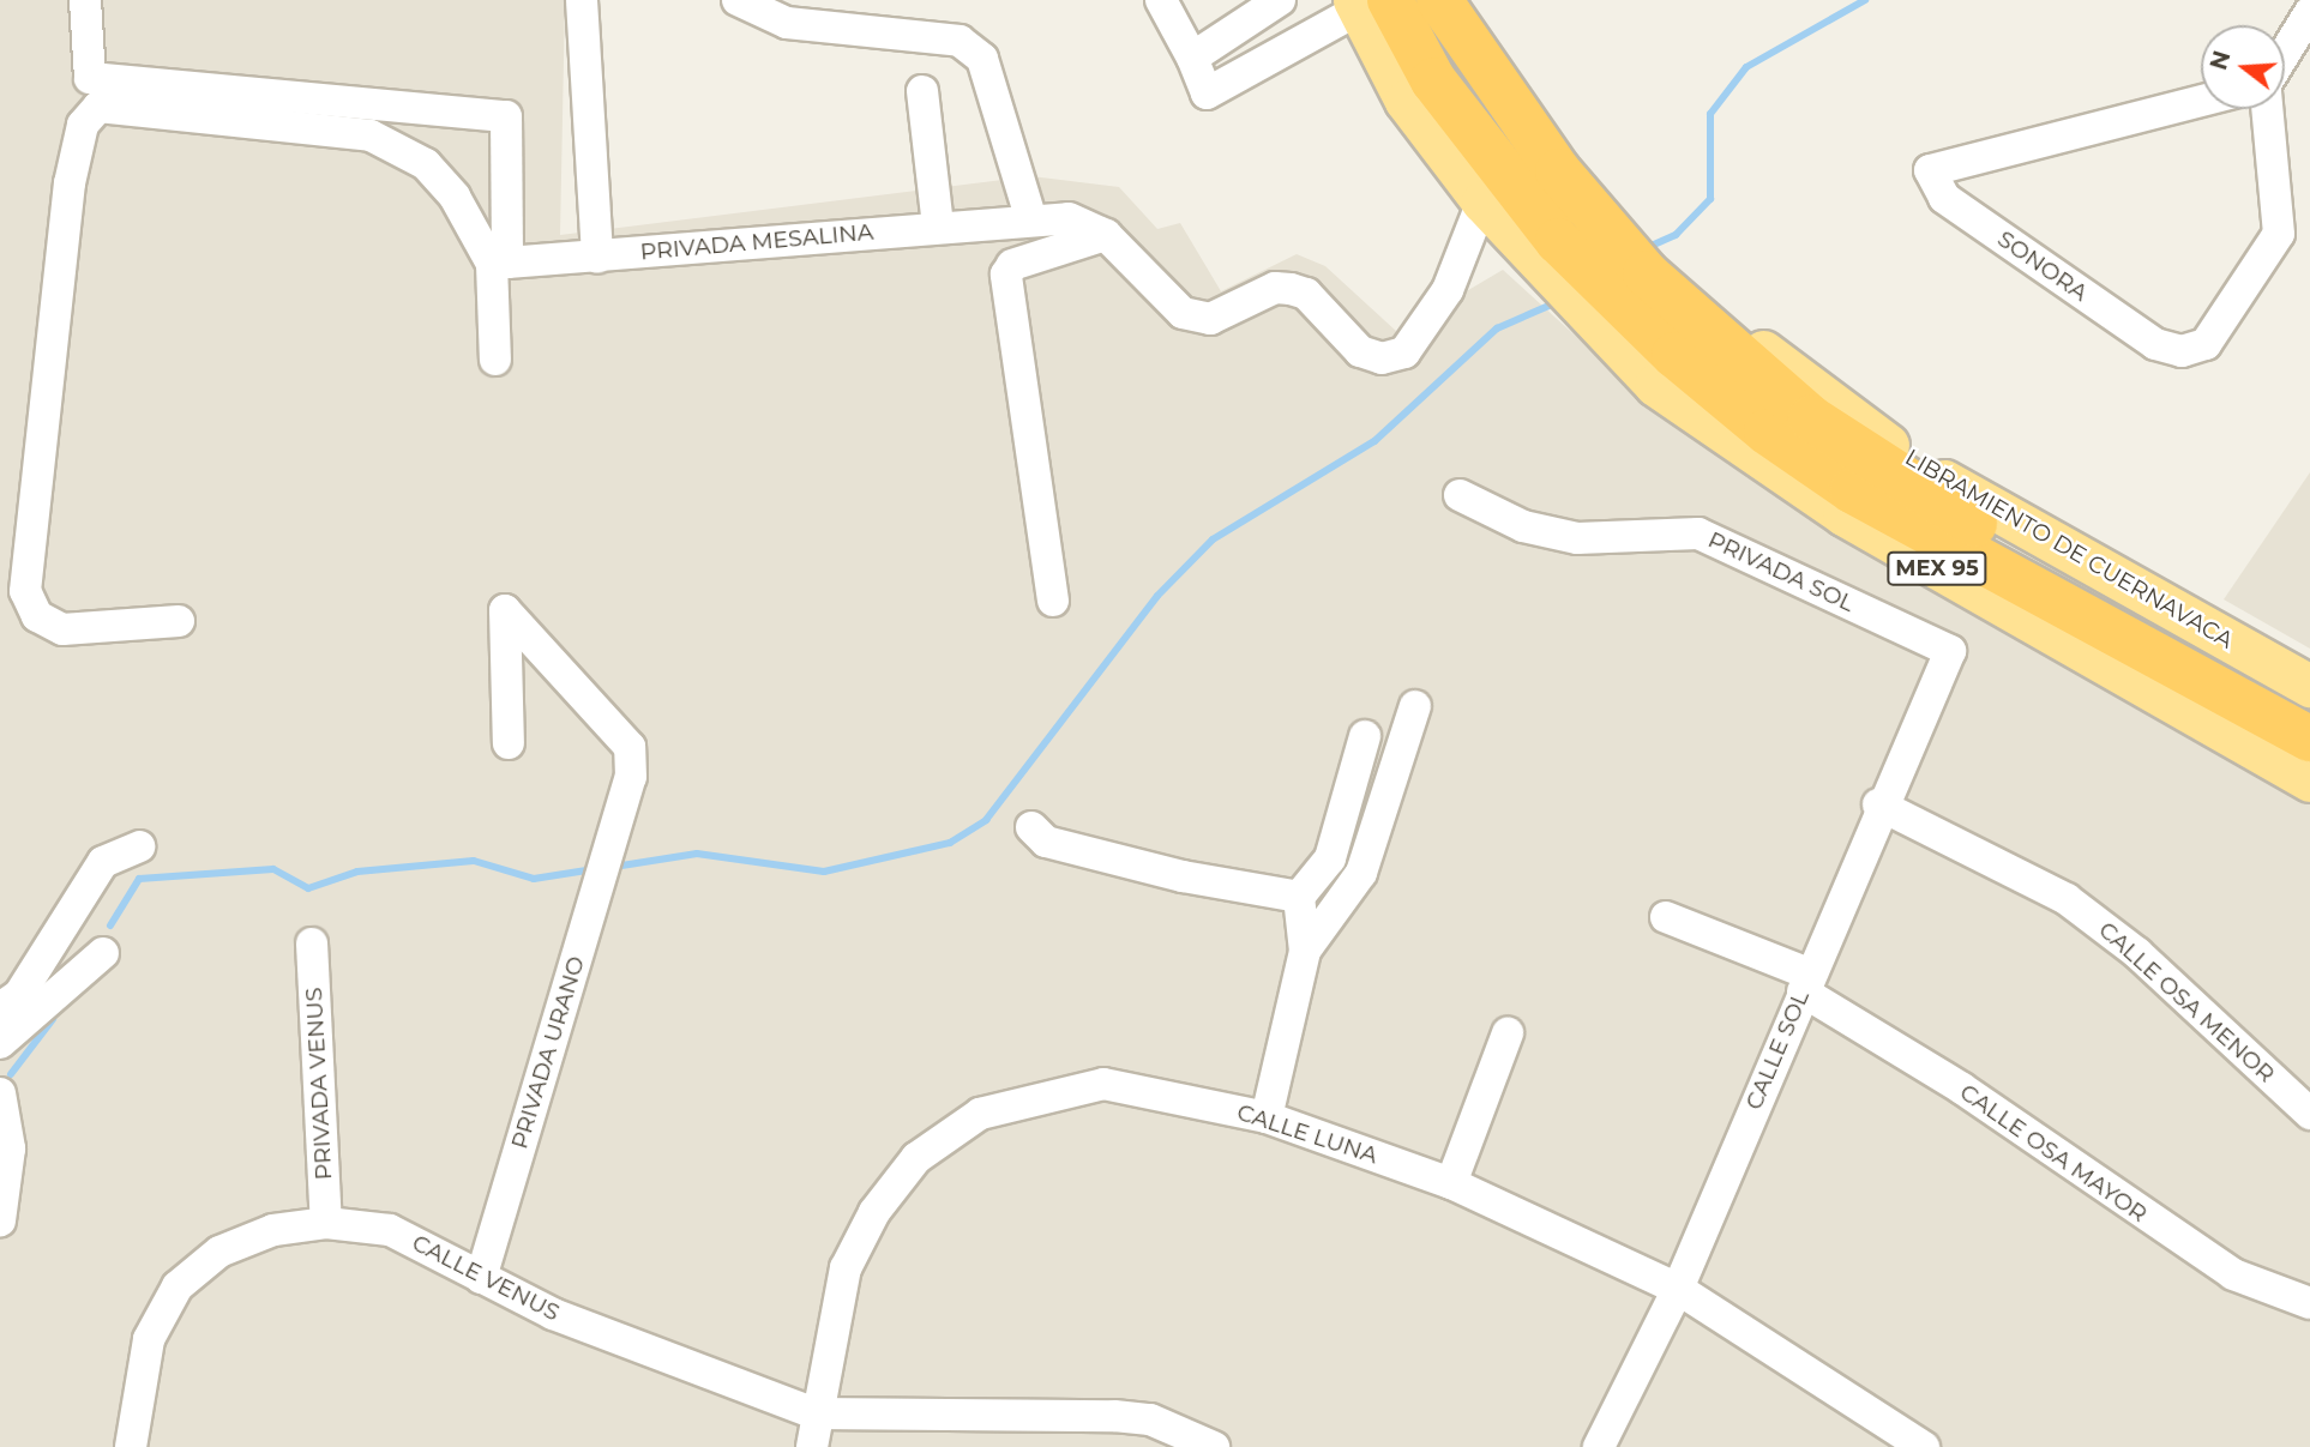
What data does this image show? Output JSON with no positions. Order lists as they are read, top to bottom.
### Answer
{
  "streets": {
    "highway": ["MEX 95"],
    "main road": ["LIBRAMIENTO DE CUERNAVACA"],
    "street": [
      "PRIVADA MESALINA",
      "SONORA",
      "PRIVADA SOL",
      "CALLE OSA MENOR",
      "CALLE SOL",
      "PRIVADA URANO",
      "PRIVADA VENUS",
      "CALLE LUNA",
      "CALLE OSA MAYOR",
      "CALLE VENUS"
    ]
  },
  "crossings": [
    ["PRIVADA MESALINA", "MEX 95"],
    ["LIBRAMIENTO DE CUERNAVACA", "MEX 95"],
    ["PRIVADA SOL", "CALLE SOL"],
    ["CALLE OSA MENOR", "CALLE SOL"],
    ["CALLE SOL", "CALLE LUNA"],
    ["CALLE SOL", "CALLE OSA MAYOR"],
    ["PRIVADA URANO", "CALLE VENUS"],
    ["PRIVADA VENUS", "CALLE VENUS"],
    ["CALLE LUNA", "CALLE VENUS"]
  ],
  "north": "left"
}
